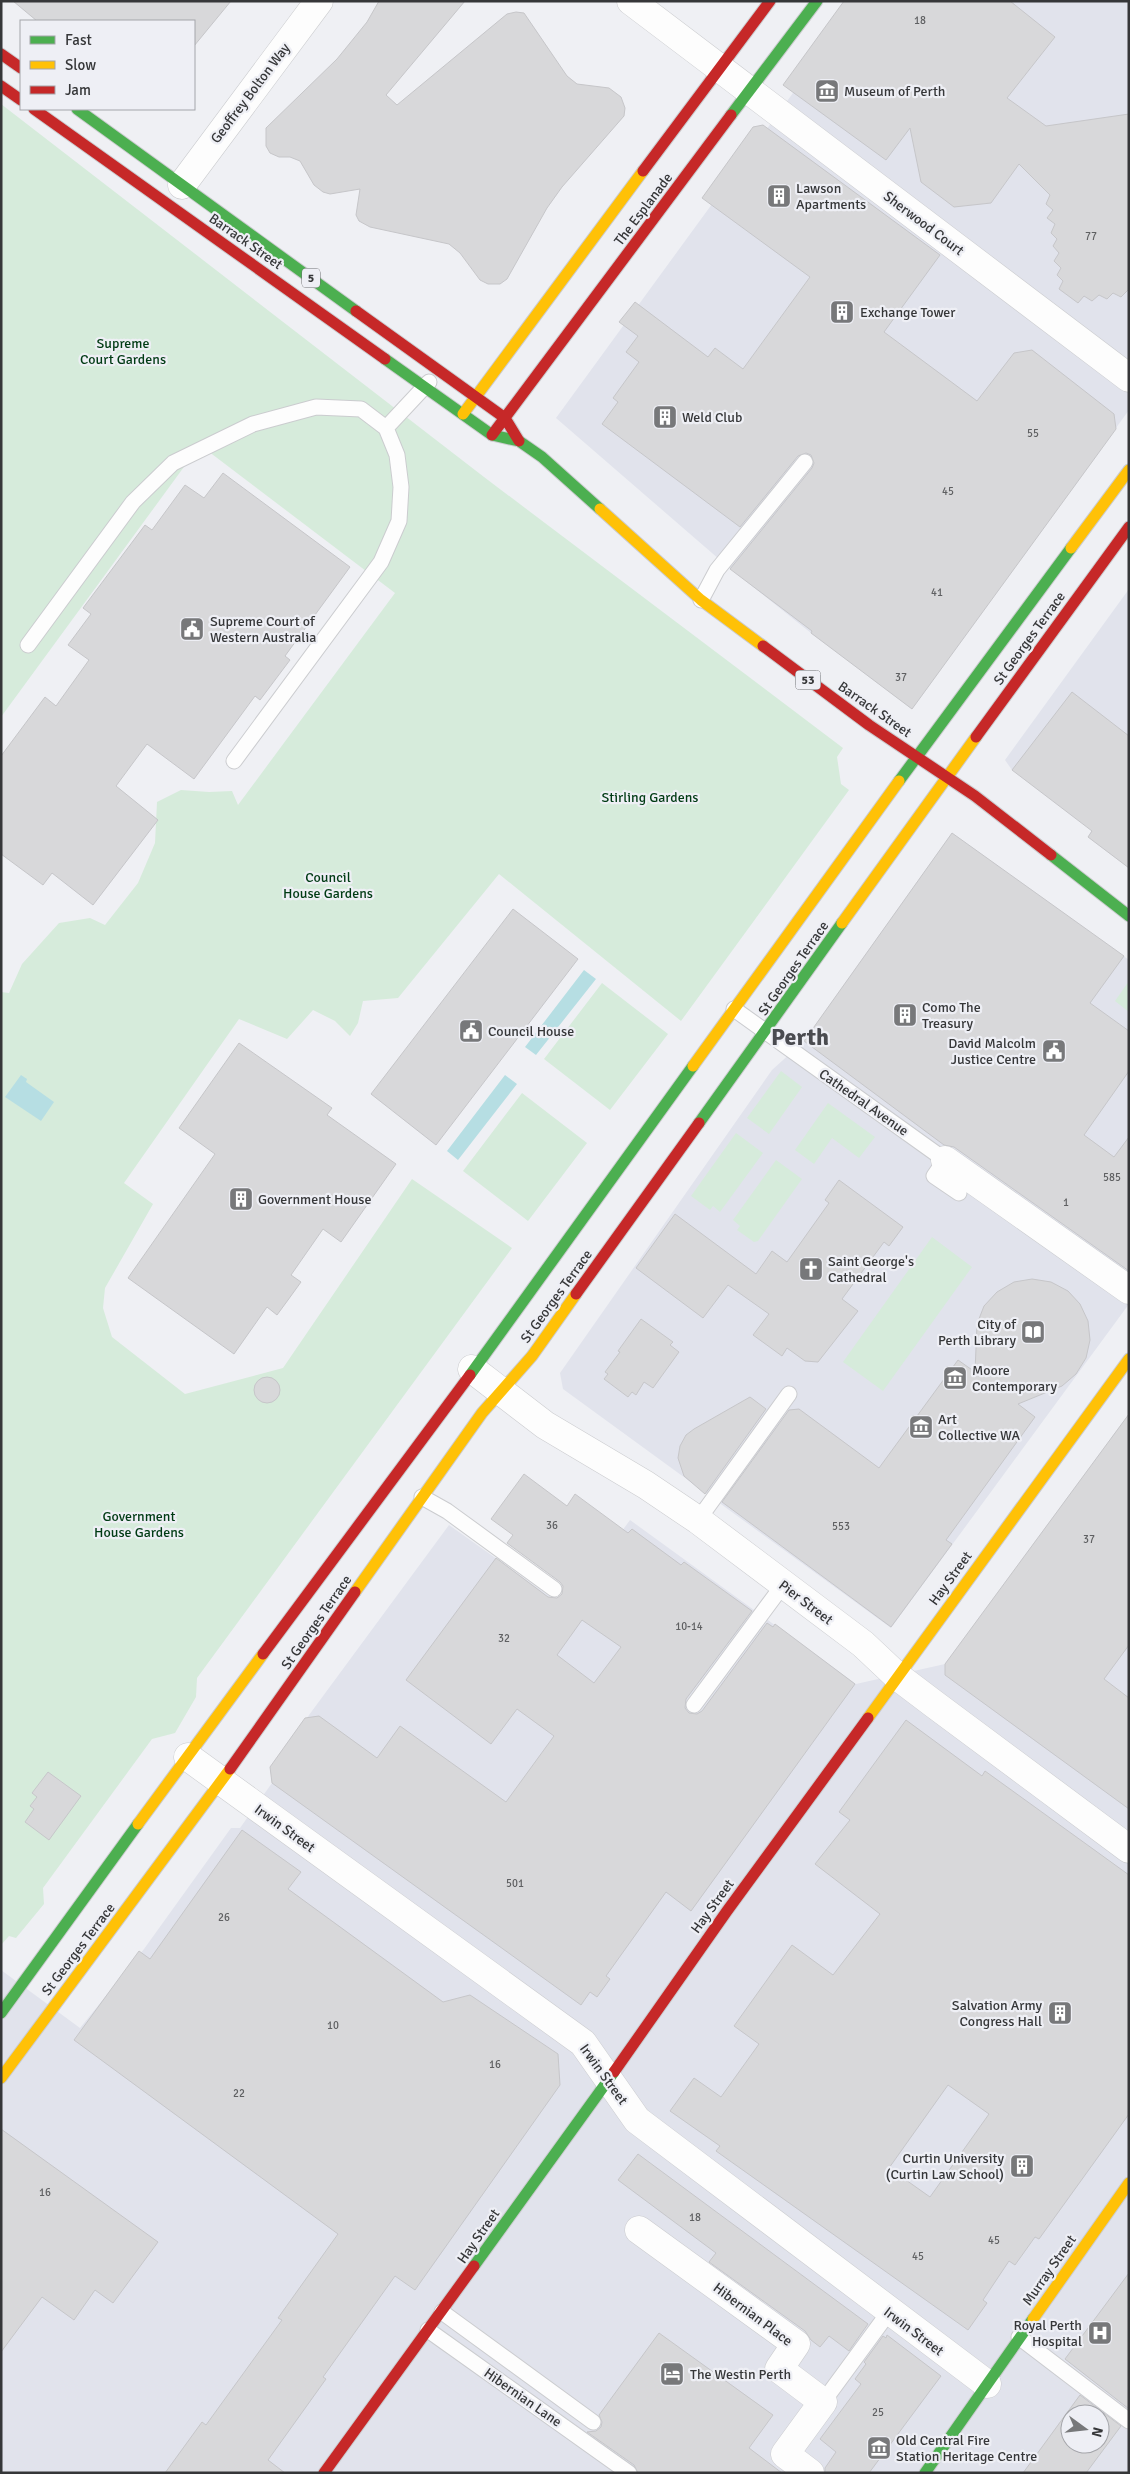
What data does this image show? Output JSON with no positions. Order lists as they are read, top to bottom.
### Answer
{
  "streets": {
    "main road": [
      "The Esplanade",
      "Barrack Street",
      "5",
      "St Georges Terrace",
      "53",
      "Hay Street",
      "Murray Street"
    ],
    "street": [
      "Geoffrey Bolton Way",
      "Sherwood Court",
      "Pier Street",
      "Irwin Street",
      "Hibernian Place"
    ],
    "lane": ["Cathedral Avenue", "Hibernian Lane"]
  },
  "crossings": [
    ["Geoffrey Bolton Way", "Barrack Street"],
    ["The Esplanade", "Sherwood Court"],
    ["The Esplanade", "Barrack Street"],
    ["Barrack Street", "St Georges Terrace"],
    ["St Georges Terrace", "Cathedral Avenue"],
    ["St Georges Terrace", "Pier Street"],
    ["St Georges Terrace", "Irwin Street"],
    ["Hay Street", "Pier Street"],
    ["Hay Street", "Irwin Street"],
    ["Hay Street", "Hibernian Lane"],
    ["Irwin Street", "Murray Street"]
  ],
  "districts": ["Perth"],
  "parks": [
    "Supreme Court Gardens",
    "Stirling Gardens",
    "Council House Gardens",
    "Government House Gardens"
  ],
  "places": {
    "museum": [
      "Museum of Perth",
      "Moore Contemporary",
      "Art Collective WA",
      "Old Central Fire Station Heritage Centre"
    ],
    "building": [
      "Lawson Apartments",
      "Exchange Tower",
      "Weld Club",
      "Como The Treasury",
      "Government House",
      "Salvation Army Congress Hall",
      "Curtin University (Curtin Law School)"
    ],
    "public building": ["Supreme Court of Western Australia", "Council House", "David Malcolm Justice Centre"],
    "church": ["Saint George's Cathedral"],
    "library": ["City of Perth Library"],
    "hospital": ["Royal Perth Hospital"],
    "hotel": ["The Westin Perth"]
  },
  "house_numbers": [
    "18",
    "77",
    "55",
    "45",
    "41",
    "37",
    "585",
    "1",
    "36",
    "553",
    "37",
    "10-14",
    "32",
    "501",
    "26",
    "10",
    "16",
    "22",
    "16",
    "18",
    "45",
    "45",
    "25"
  ],
  "legend": ["Fast", "Slow", "Jam"],
  "north": "right"
}
